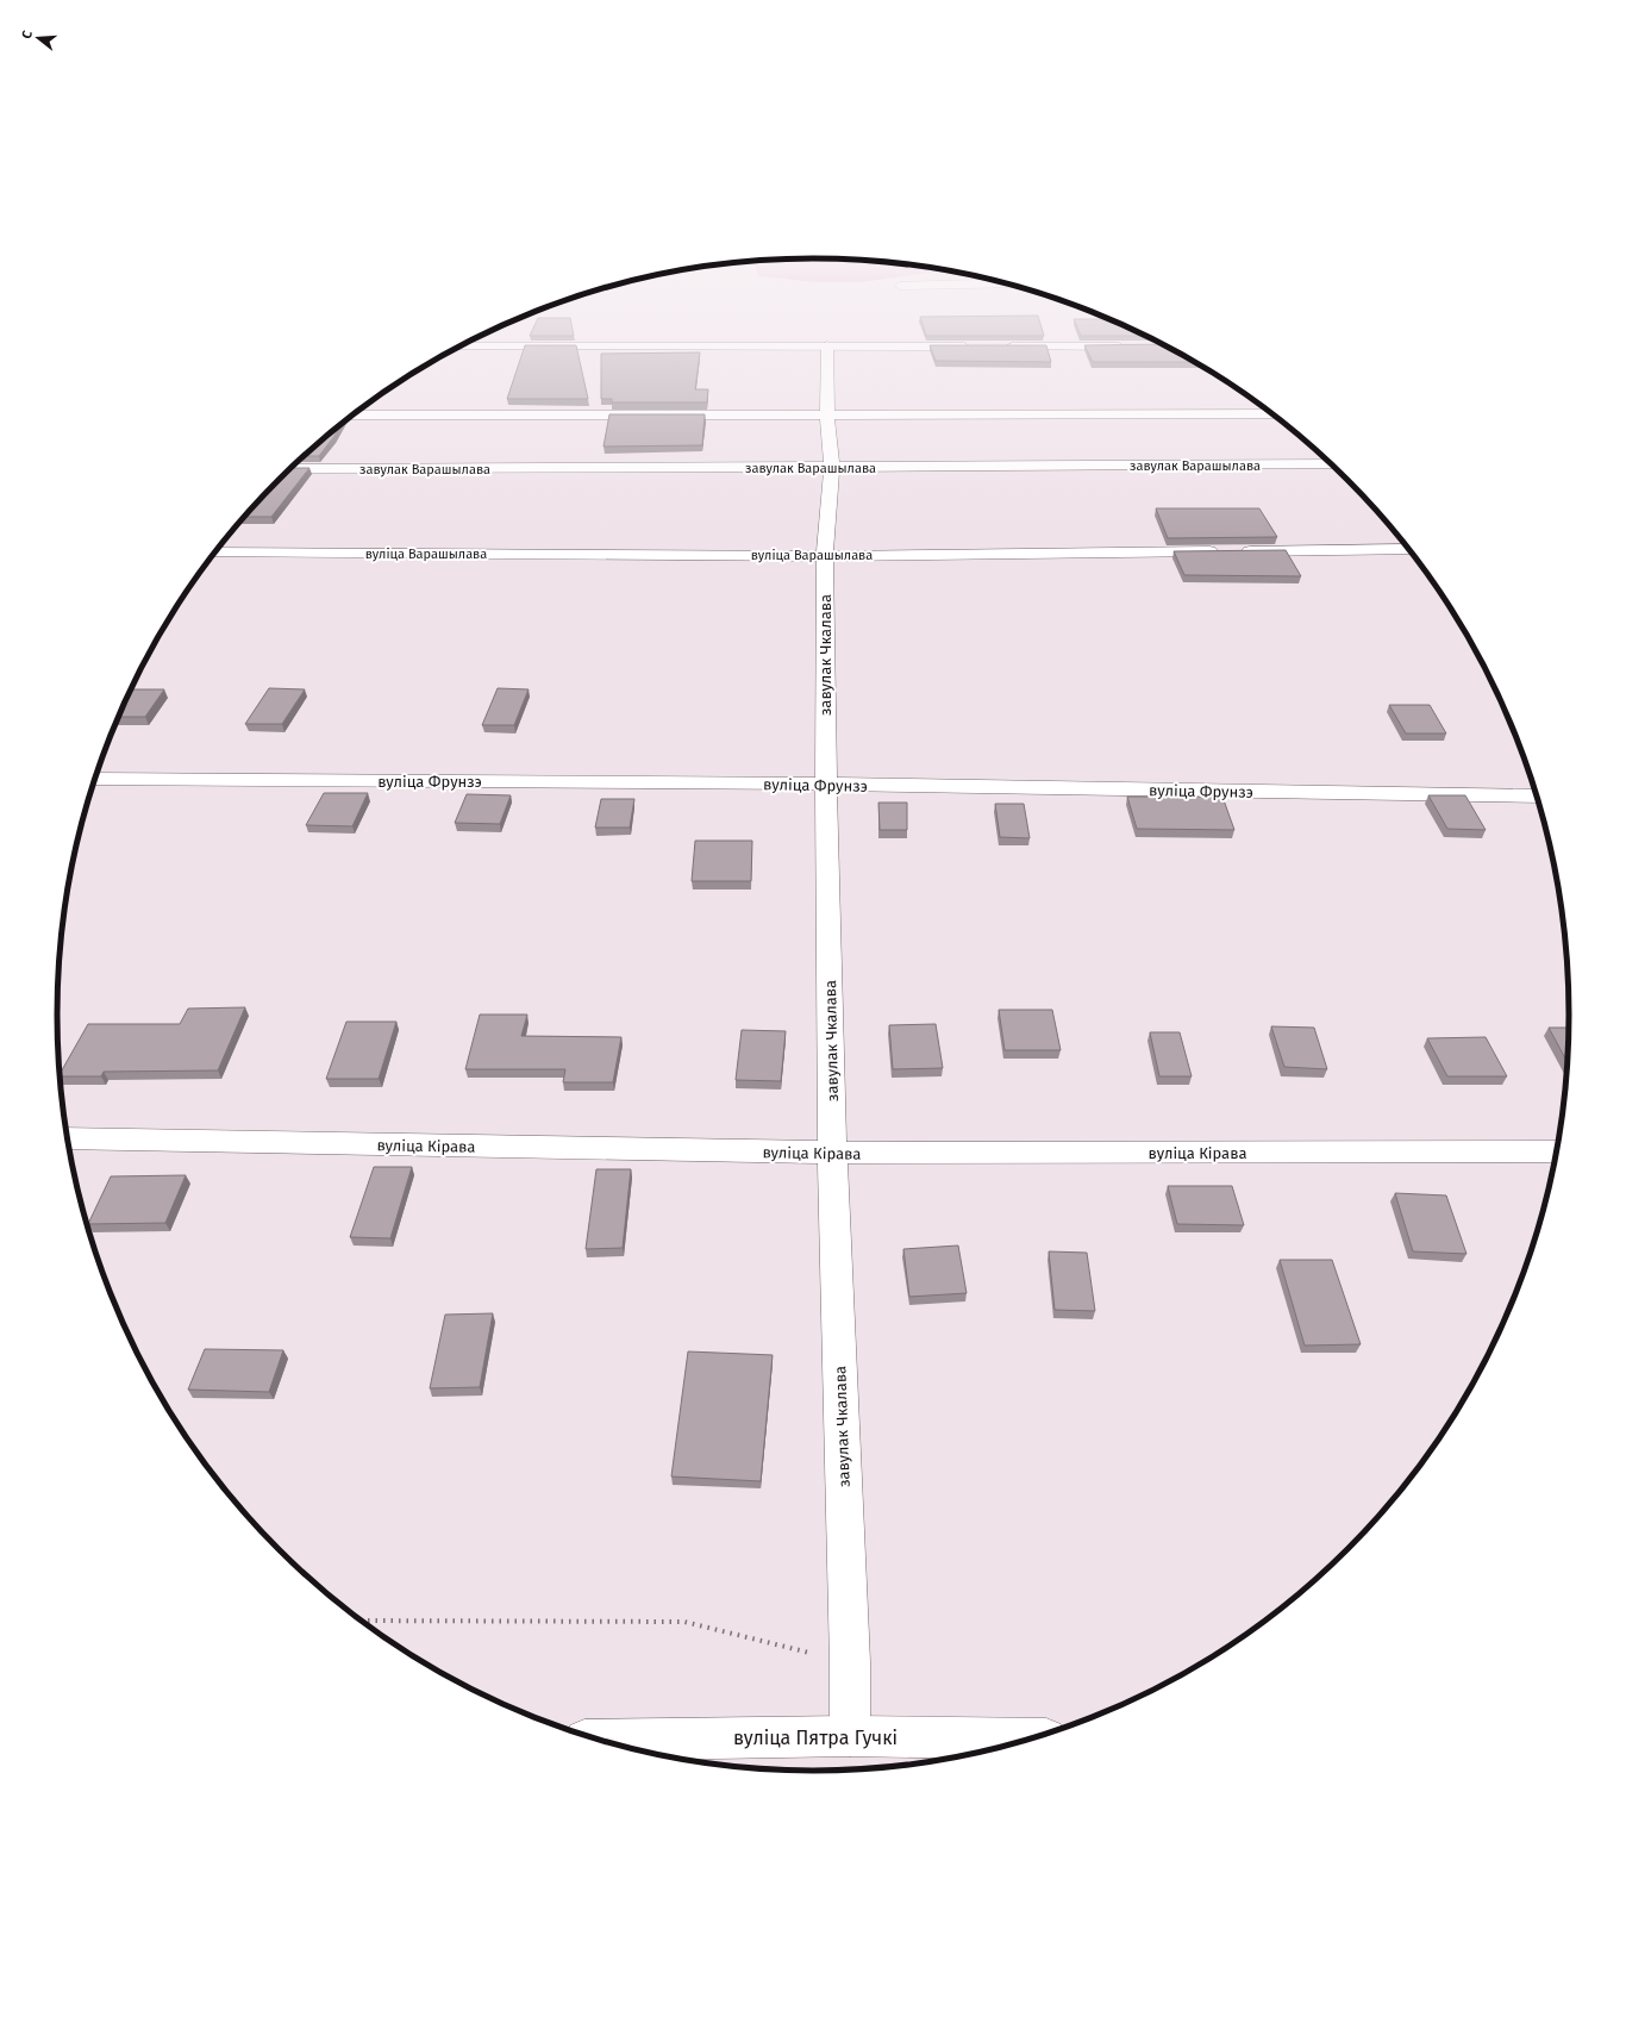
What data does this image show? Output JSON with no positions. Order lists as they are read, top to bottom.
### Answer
{
  "streets": {
    "street": [
      "завулак Варашылава",
      "вуліца Варашылава",
      "завулак Чкалава",
      "вуліца Фрунзэ",
      "вуліца Кірава",
      "вуліца Пятра Гучкі"
    ]
  },
  "crossings": [
    ["завулак Варашылава", "завулак Чкалава"],
    ["вуліца Варашылава", "завулак Чкалава"],
    ["завулак Чкалава", "вуліца Фрунзэ"],
    ["завулак Чкалава", "вуліца Кірава"],
    ["завулак Чкалава", "вуліца Пятра Гучкі"]
  ],
  "north": "left"
}
